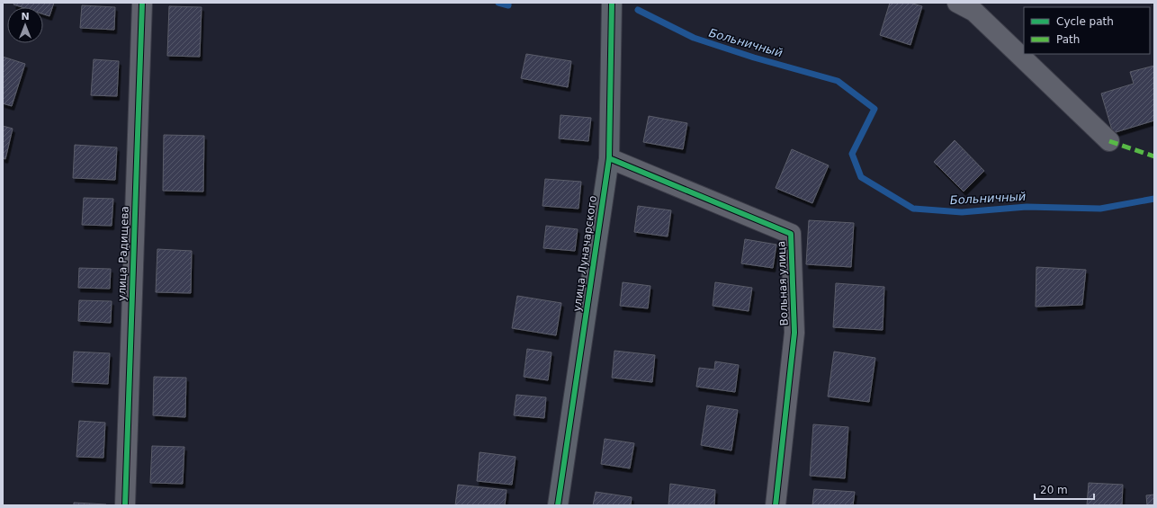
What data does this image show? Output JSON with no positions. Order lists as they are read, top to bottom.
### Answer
{
  "streets": {
    "street": ["улица Радищева", "улица Луначарского", "Вольная улица"]
  },
  "crossings": [
    ["улица Луначарского", "Вольная улица"]
  ],
  "water": ["Больничный"],
  "legend": ["Cycle path", "Path"],
  "scale_bar": "20 m",
  "north": "top"
}
